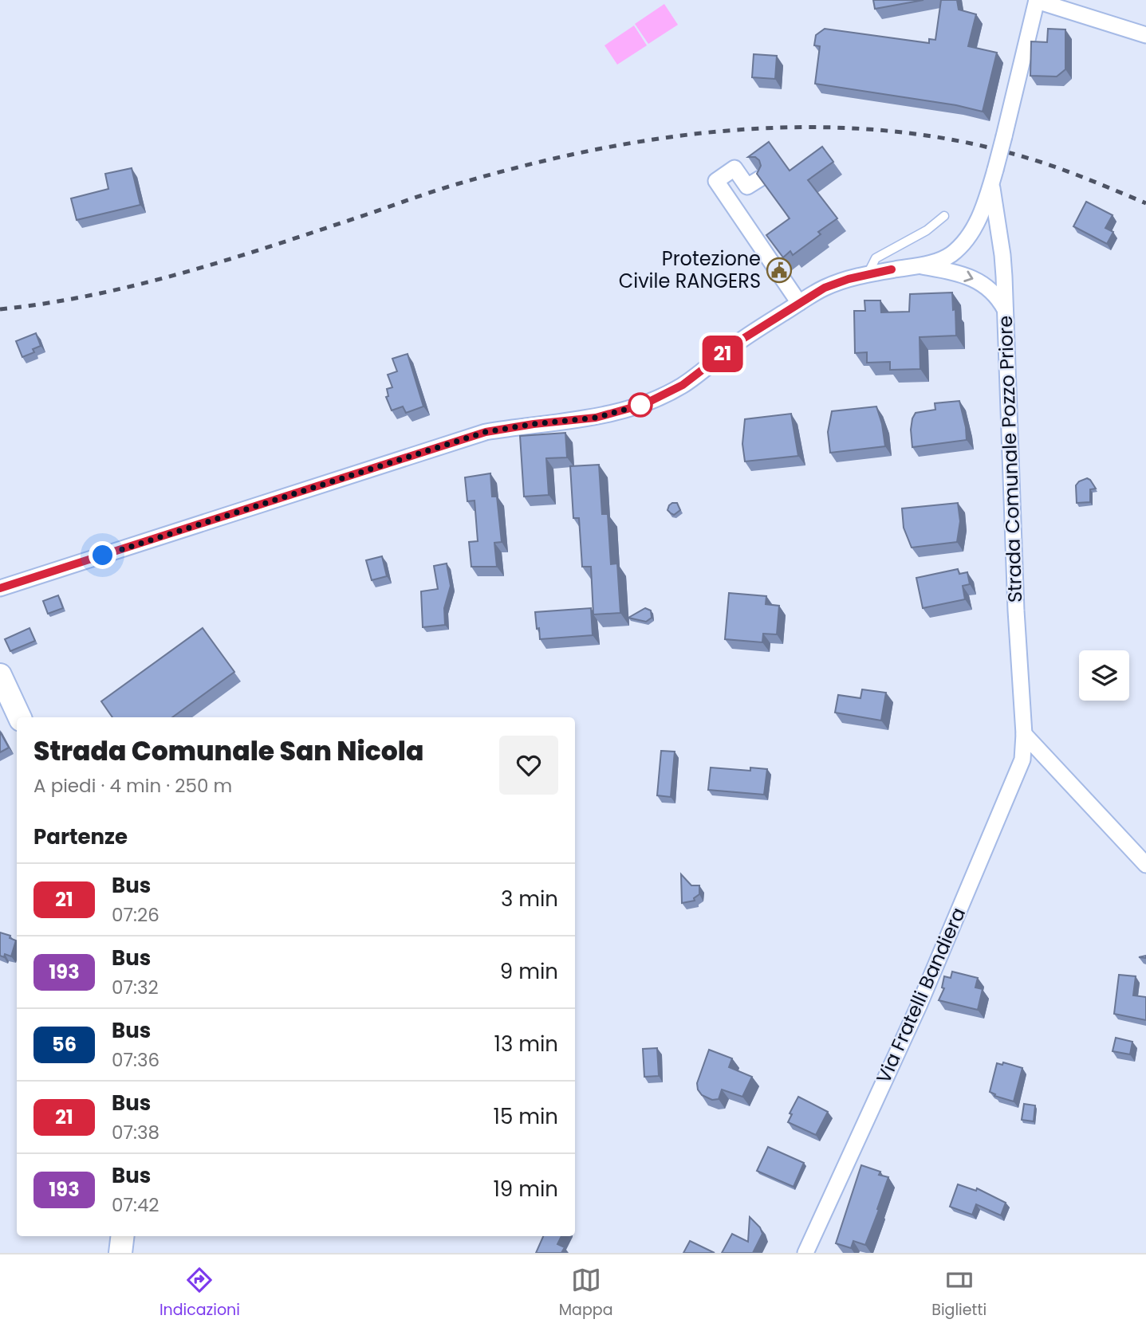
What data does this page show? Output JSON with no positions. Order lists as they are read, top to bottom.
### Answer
{
  "streets": {
    "street": ["Strada Comunale Pozzo Priore", "Via Fratelli Bandiera"]
  },
  "crossings": [
    ["Strada Comunale Pozzo Priore", "Via Fratelli Bandiera"]
  ],
  "places": {
    "public building": ["Protezione Civile RANGERS"]
  },
  "lines": ["bus line 21"],
  "page": {
    "on_map": "21",
    "heading": [
      ["Strada Comunale San Nicola", "A piedi · 4 min · 250 m"],
      "Partenze"
    ],
    "list": [
      {
        "mark": "21",
        "name": "Bus",
        "note": "07:26",
        "value": "3 min"
      },
      {
        "mark": "193",
        "name": "Bus",
        "note": "07:32",
        "value": "9 min"
      },
      {
        "mark": "56",
        "name": "Bus",
        "note": "07:36",
        "value": "13 min"
      },
      {
        "mark": "21",
        "name": "Bus",
        "note": "07:38",
        "value": "15 min"
      },
      {
        "mark": "193",
        "name": "Bus",
        "note": "07:42",
        "value": "19 min"
      }
    ],
    "tabs": ["Indicazioni", "Mappa", "Biglietti"]
  }
}
